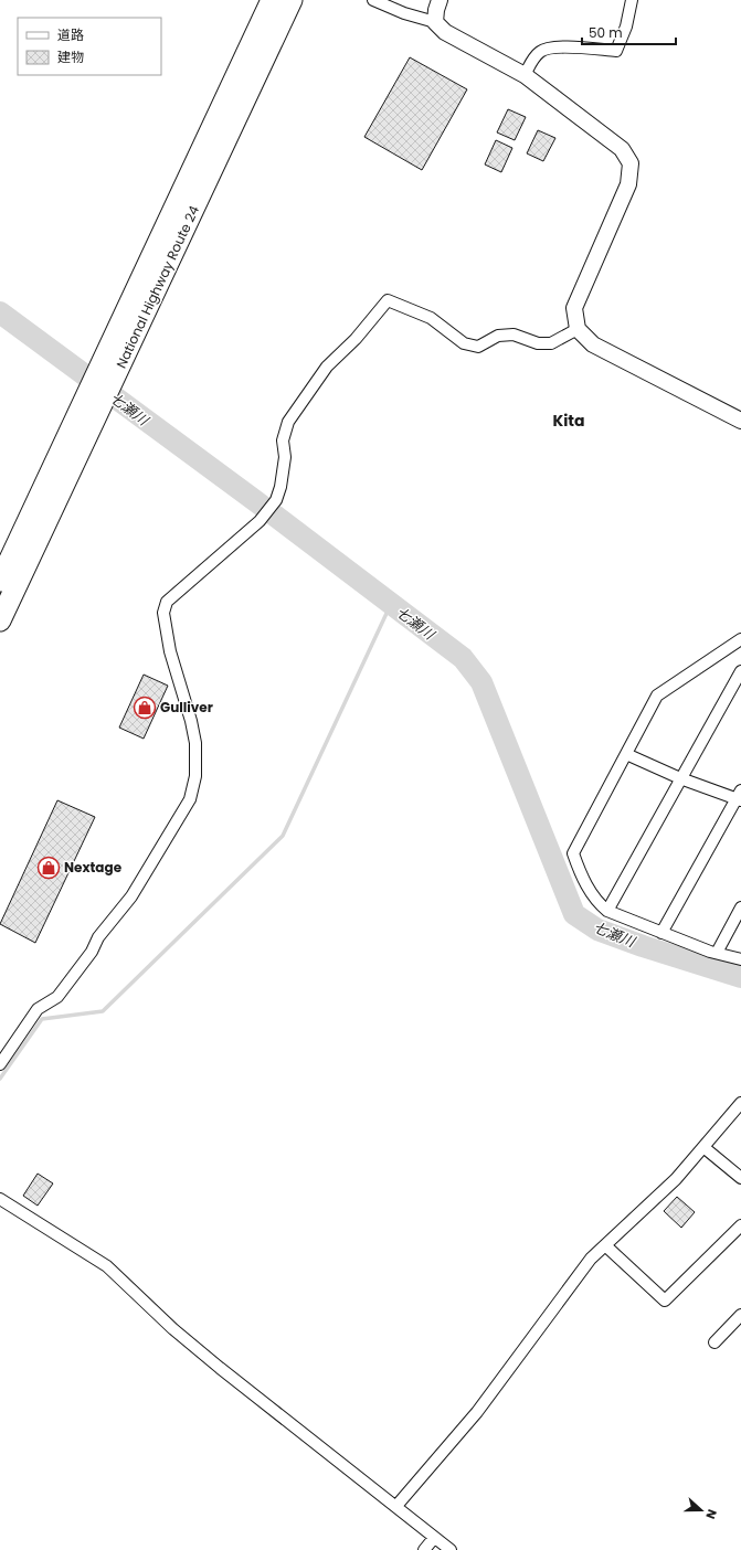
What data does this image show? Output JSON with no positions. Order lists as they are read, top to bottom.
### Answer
{
  "streets": {
    "highway": ["National Highway Route 24"]
  },
  "districts": ["Kita"],
  "water": ["七瀬川"],
  "places": {
    "shop": ["Gulliver", "Nextage"]
  },
  "legend": ["道路", "建物"],
  "scale_bar": "50 m",
  "north": "right"
}
